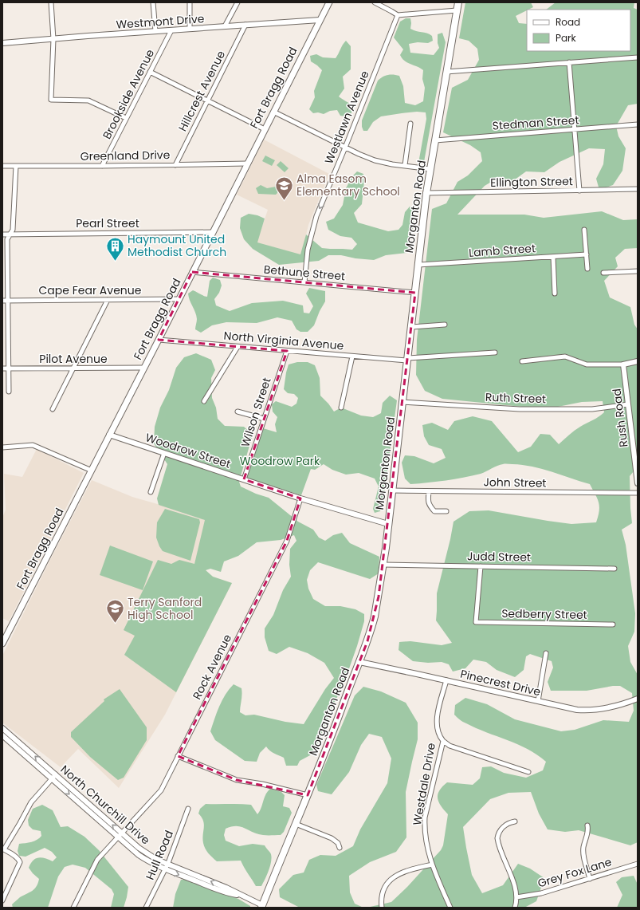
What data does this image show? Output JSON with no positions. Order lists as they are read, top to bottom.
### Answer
{
  "streets": {
    "main road": ["Fort Bragg Road", "Morganton Road"],
    "street": [
      "Westmont Drive",
      "Hillcrest Avenue",
      "Brookside Avenue",
      "Westlawn Avenue",
      "Stedman Street",
      "Greenland Drive",
      "Ellington Street",
      "Pearl Street",
      "Lamb Street",
      "Bethune Street",
      "Cape Fear Avenue",
      "North Virginia Avenue",
      "Pilot Avenue",
      "Ruth Street",
      "Wilson Street",
      "Rush Road",
      "Woodrow Street",
      "John Street",
      "Judd Street",
      "Sedberry Street",
      "Rock Avenue",
      "Pinecrest Drive",
      "Westdale Drive",
      "North Churchill Drive",
      "Hull Road",
      "Grey Fox Lane"
    ]
  },
  "crossings": [
    ["Westmont Drive", "Fort Bragg Road"],
    ["Westmont Drive", "Hillcrest Avenue"],
    ["Westmont Drive", "Brookside Avenue"],
    ["Fort Bragg Road", "Greenland Drive"],
    ["Fort Bragg Road", "Pearl Street"],
    ["Fort Bragg Road", "Bethune Street"],
    ["Fort Bragg Road", "Cape Fear Avenue"],
    ["Fort Bragg Road", "North Virginia Avenue"],
    ["Fort Bragg Road", "Pilot Avenue"],
    ["Fort Bragg Road", "Woodrow Street"],
    ["Hillcrest Avenue", "Greenland Drive"],
    ["Brookside Avenue", "Greenland Drive"],
    ["Westlawn Avenue", "Bethune Street"],
    ["Stedman Street", "Morganton Road"],
    ["Ellington Street", "Morganton Road"],
    ["Morganton Road", "Lamb Street"],
    ["Morganton Road", "Bethune Street"],
    ["Morganton Road", "North Virginia Avenue"],
    ["Morganton Road", "Ruth Street"],
    ["Morganton Road", "Woodrow Street"],
    ["Morganton Road", "John Street"],
    ["Morganton Road", "Judd Street"],
    ["Morganton Road", "Pinecrest Drive"],
    ["Morganton Road", "North Churchill Drive"],
    ["North Virginia Avenue", "Wilson Street"],
    ["Ruth Street", "Rush Road"],
    ["Wilson Street", "Woodrow Street"],
    ["Woodrow Street", "Rock Avenue"],
    ["Judd Street", "Sedberry Street"],
    ["Rock Avenue", "North Churchill Drive"],
    ["Pinecrest Drive", "Westdale Drive"],
    ["North Churchill Drive", "Hull Road"]
  ],
  "one_way": ["Westlawn Avenue"],
  "parks": ["Woodrow Park"],
  "places": {
    "school or university": ["Alma Easom Elementary School", "Terry Sanford High School"],
    "building": ["Haymount United Methodist Church"]
  },
  "legend": ["Road", "Park"]
}
